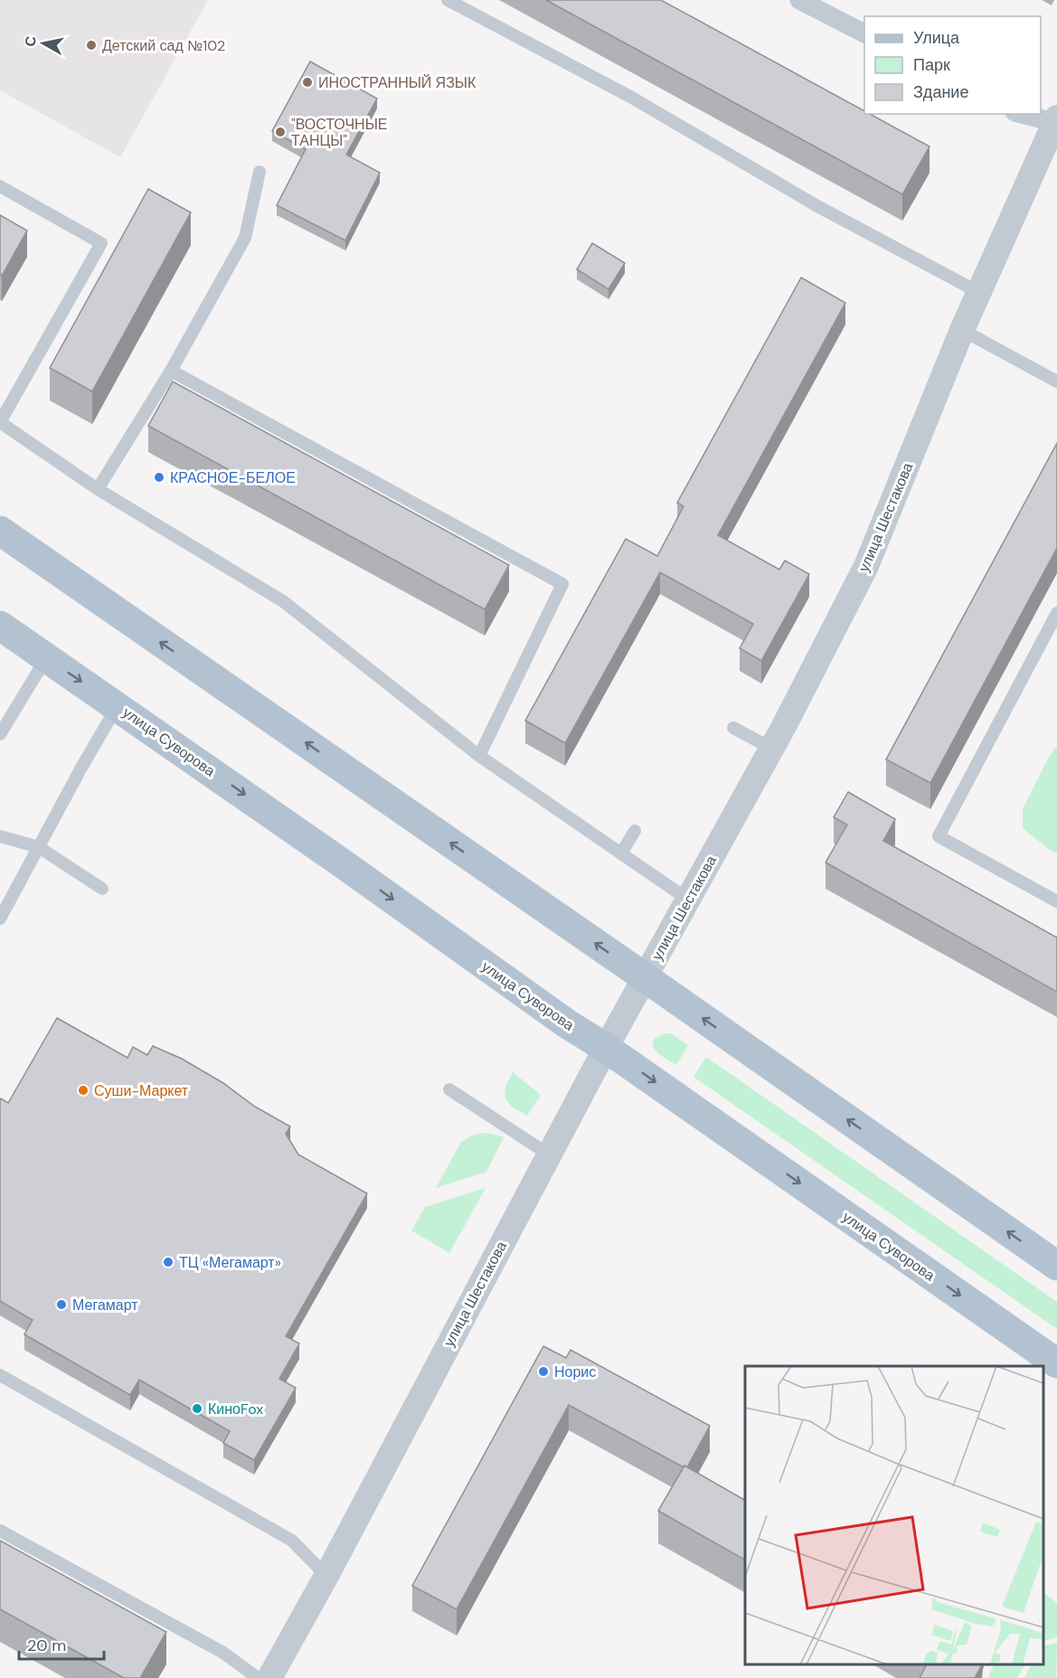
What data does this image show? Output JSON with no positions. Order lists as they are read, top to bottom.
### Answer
{
  "streets": {
    "main road": ["улица Суворова"],
    "street": ["улица Шестакова"]
  },
  "crossings": [
    ["улица Шестакова", "улица Суворова"]
  ],
  "places": [
    "Детский сад №102",
    "ИНОСТРАННЫЙ ЯЗЫК",
    "\"ВОСТОЧНЫЕ ТАНЦЫ\"",
    "КРАСНОЕ-БЕЛОЕ",
    "Суши-Маркет",
    "ТЦ «Мегамарт»",
    "Мегамарт",
    "Норис",
    "КиноFox"
  ],
  "legend": ["Улица", "Парк", "Здание"],
  "scale_bar": "20 m",
  "north": "left"
}
